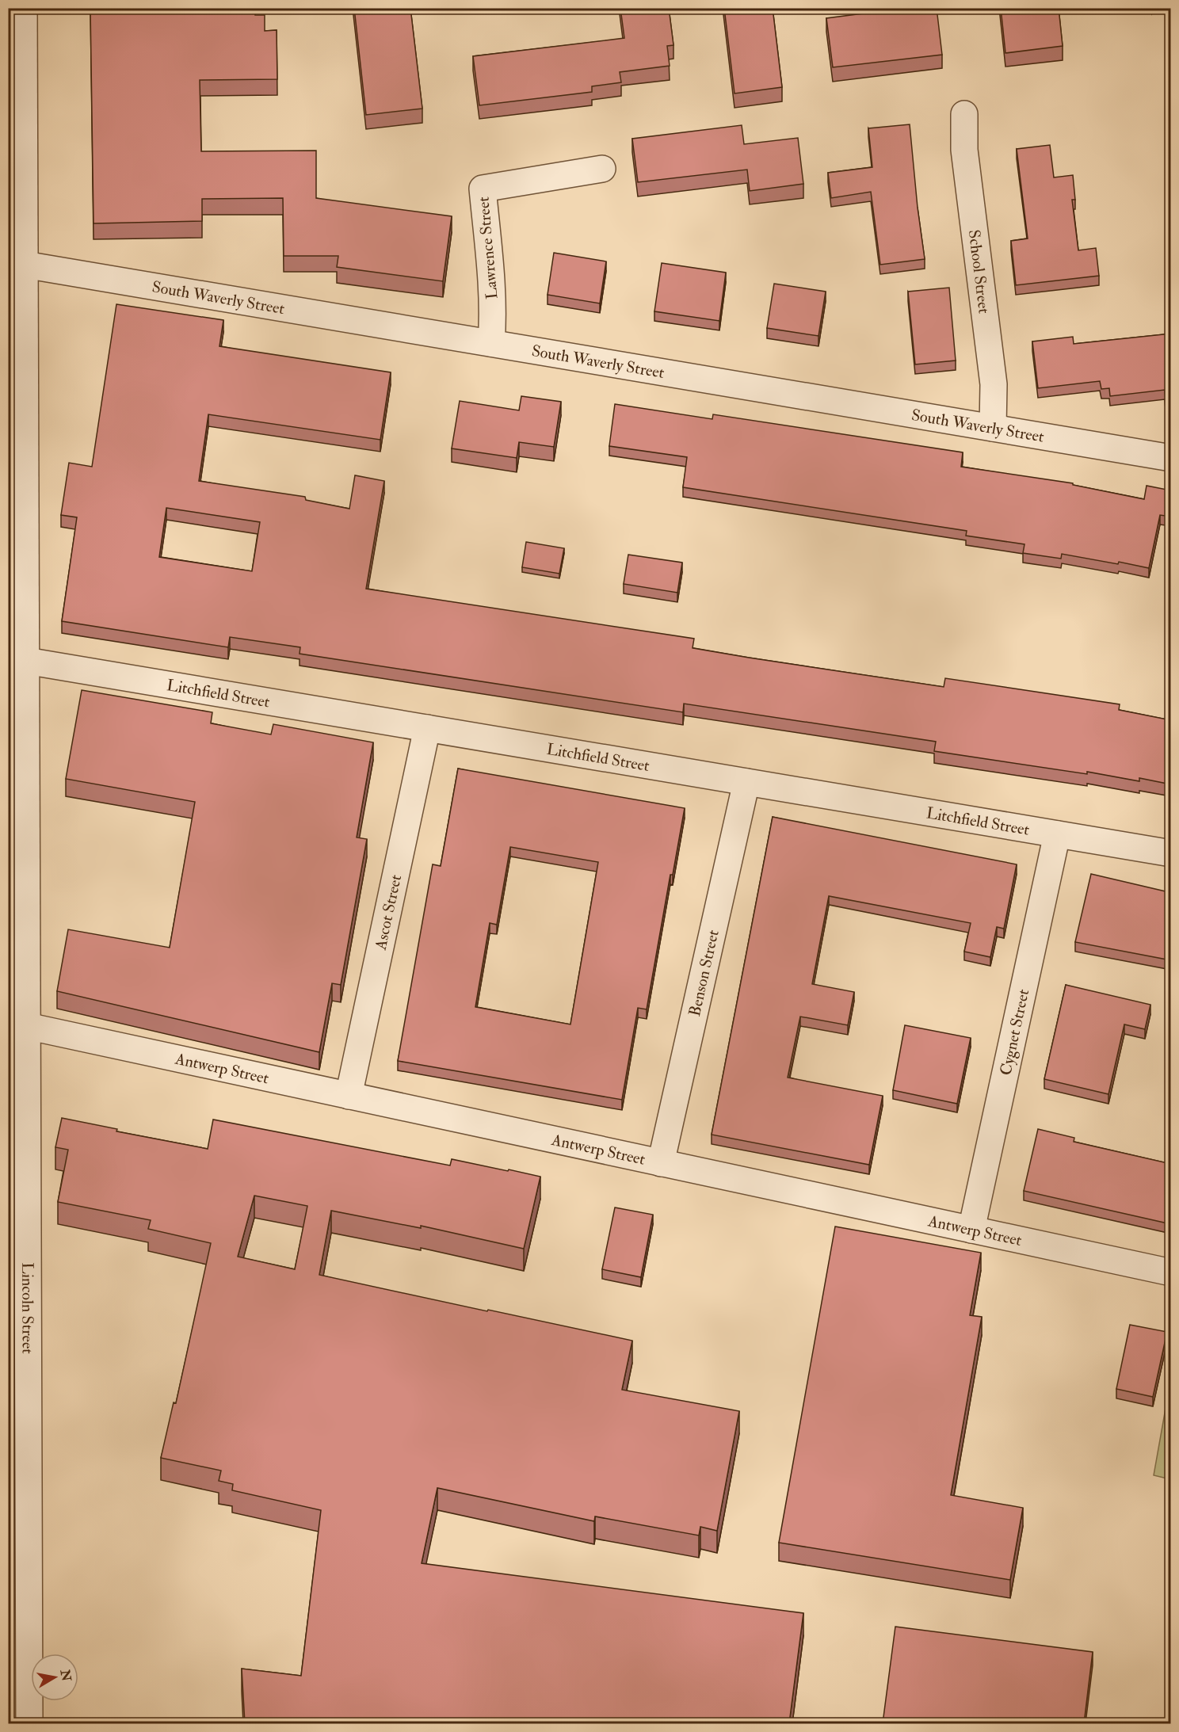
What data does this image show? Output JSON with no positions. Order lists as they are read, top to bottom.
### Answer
{
  "streets": {
    "street": [
      "Lawrence Street",
      "School Street",
      "South Waverly Street",
      "Litchfield Street",
      "Ascot Street",
      "Benson Street",
      "Cygnet Street",
      "Antwerp Street",
      "Lincoln Street"
    ]
  },
  "crossings": [
    ["Lawrence Street", "South Waverly Street"],
    ["School Street", "South Waverly Street"],
    ["South Waverly Street", "Lincoln Street"],
    ["Litchfield Street", "Ascot Street"],
    ["Litchfield Street", "Benson Street"],
    ["Litchfield Street", "Cygnet Street"],
    ["Litchfield Street", "Lincoln Street"],
    ["Ascot Street", "Antwerp Street"],
    ["Benson Street", "Antwerp Street"],
    ["Cygnet Street", "Antwerp Street"],
    ["Antwerp Street", "Lincoln Street"]
  ],
  "north": "right"
}
